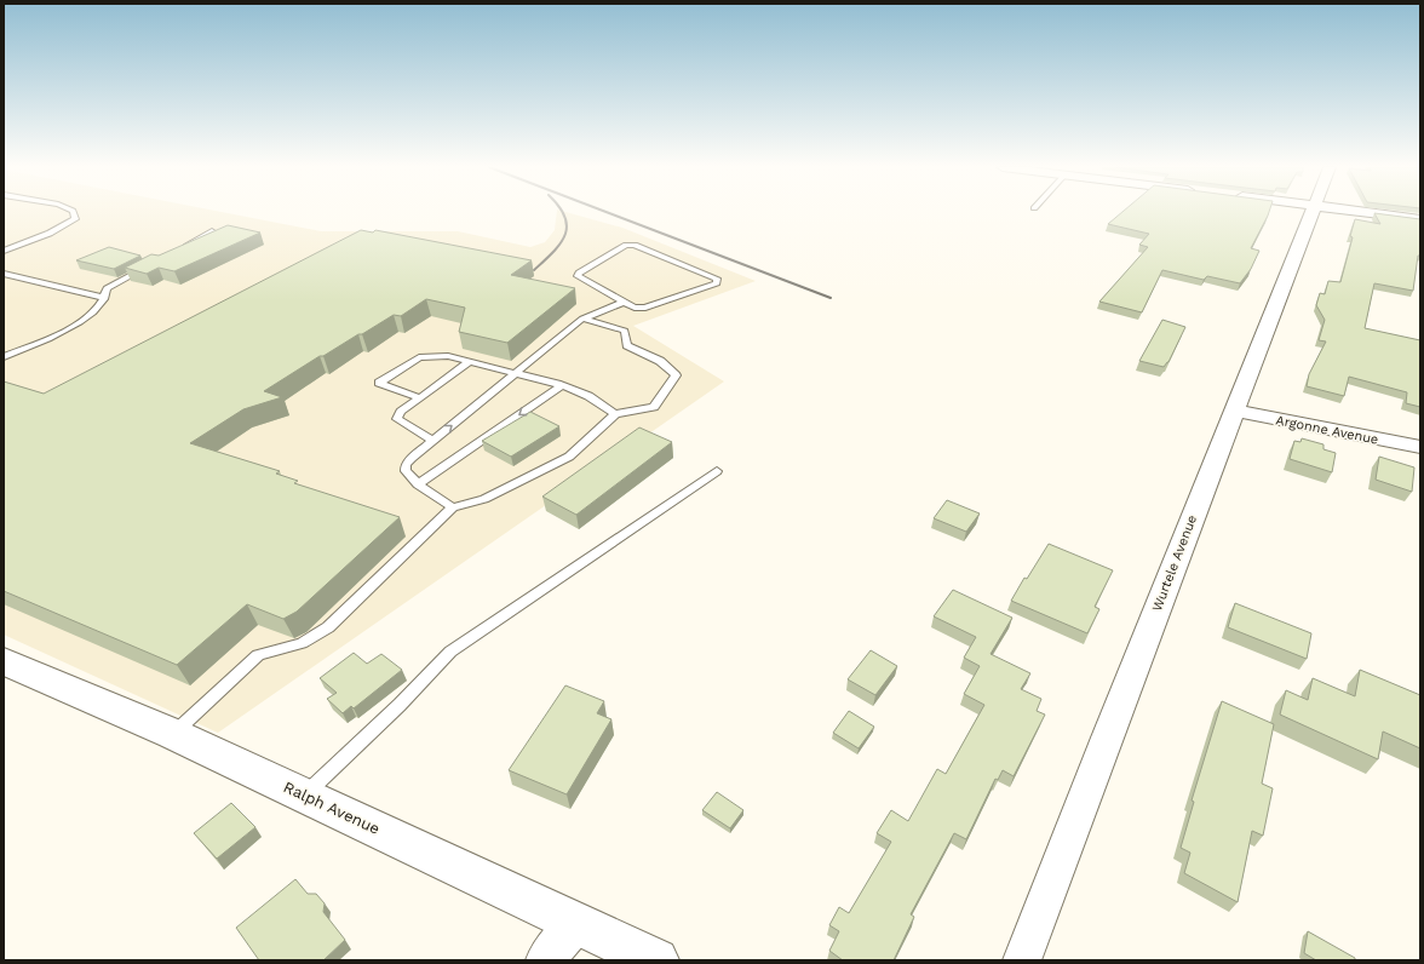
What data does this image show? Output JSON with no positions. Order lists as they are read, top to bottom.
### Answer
{
  "streets": {
    "street": ["Argonne Avenue", "Wurtele Avenue", "Ralph Avenue"]
  },
  "crossings": [
    ["Argonne Avenue", "Wurtele Avenue"]
  ]
}
